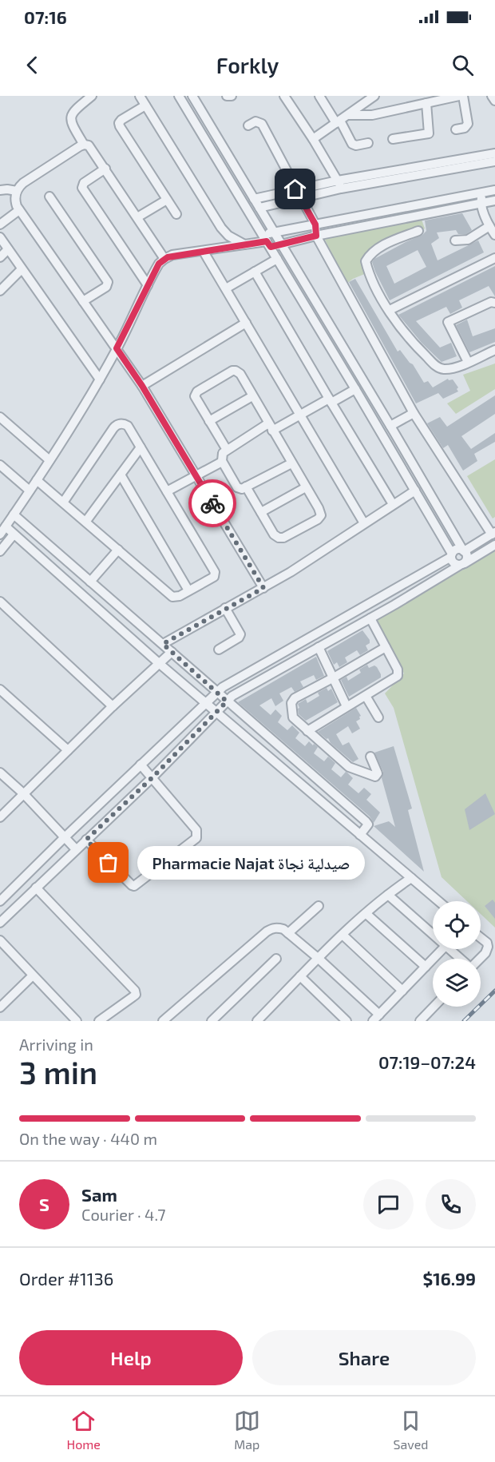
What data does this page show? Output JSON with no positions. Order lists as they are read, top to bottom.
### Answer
{
  "places": ["Pharmacie Najat صيدلية نجاة"],
  "page": {
    "status": "07:16",
    "header": "Forkly",
    "bubble": "Pharmacie Najat صيدلية نجاة",
    "heading": ["3 min", "Arriving in", "07:19–07:24"],
    "panel": [
      "Sam",
      "Courier · 4.7",
      "Order #1136",
      "$16.99"
    ],
    "bar": "On the way · 440 m",
    "round": "S",
    "buttons": ["Help", "Share"],
    "tabs": ["Home", "Map", "Saved"]
  }
}
